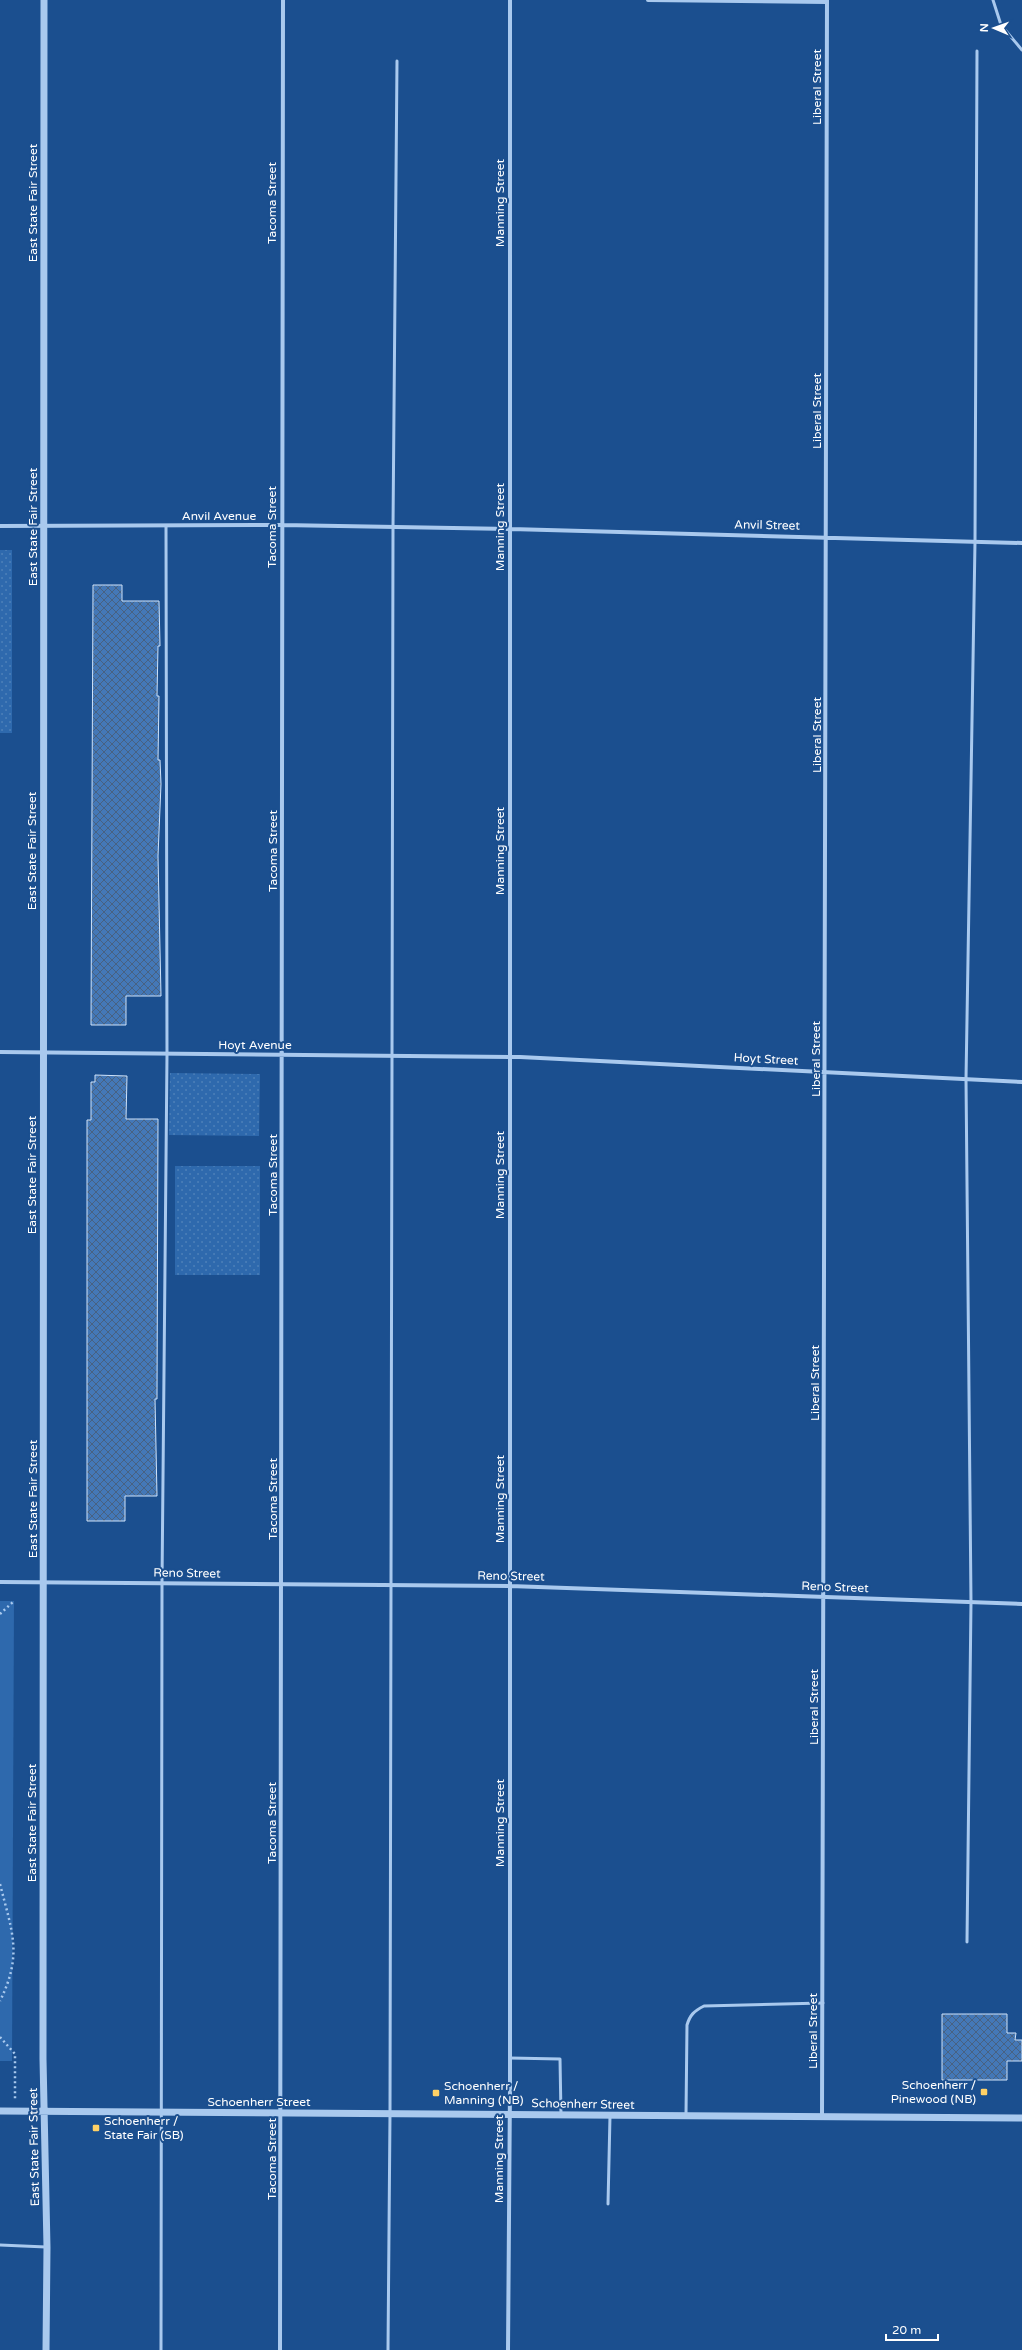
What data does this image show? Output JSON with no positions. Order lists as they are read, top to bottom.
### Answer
{
  "streets": {
    "street": [
      "Liberal Street",
      "East State Fair Street",
      "Tacoma Street",
      "Manning Street",
      "Anvil Avenue",
      "Anvil Street",
      "Hoyt Avenue",
      "Hoyt Street",
      "Reno Street",
      "Schoenherr Street"
    ]
  },
  "crossings": [
    ["Liberal Street", "Anvil Street"],
    ["Liberal Street", "Hoyt Street"],
    ["Liberal Street", "Reno Street"],
    ["Liberal Street", "Schoenherr Street"],
    ["East State Fair Street", "Anvil Avenue"],
    ["East State Fair Street", "Hoyt Avenue"],
    ["East State Fair Street", "Reno Street"],
    ["East State Fair Street", "Schoenherr Street"],
    ["Tacoma Street", "Anvil Avenue"],
    ["Tacoma Street", "Hoyt Avenue"],
    ["Tacoma Street", "Reno Street"],
    ["Tacoma Street", "Schoenherr Street"],
    ["Manning Street", "Anvil Avenue"],
    ["Manning Street", "Anvil Street"],
    ["Manning Street", "Hoyt Avenue"],
    ["Manning Street", "Hoyt Street"],
    ["Manning Street", "Reno Street"],
    ["Manning Street", "Schoenherr Street"],
    ["Anvil Avenue", "Anvil Street"],
    ["Hoyt Avenue", "Hoyt Street"]
  ],
  "places": {
    "transit": ["Schoenherr / Pinewood (NB)", "Schoenherr / Manning (NB)", "Schoenherr / State Fair (SB)"]
  },
  "scale_bar": "20 m",
  "north": "left"
}
